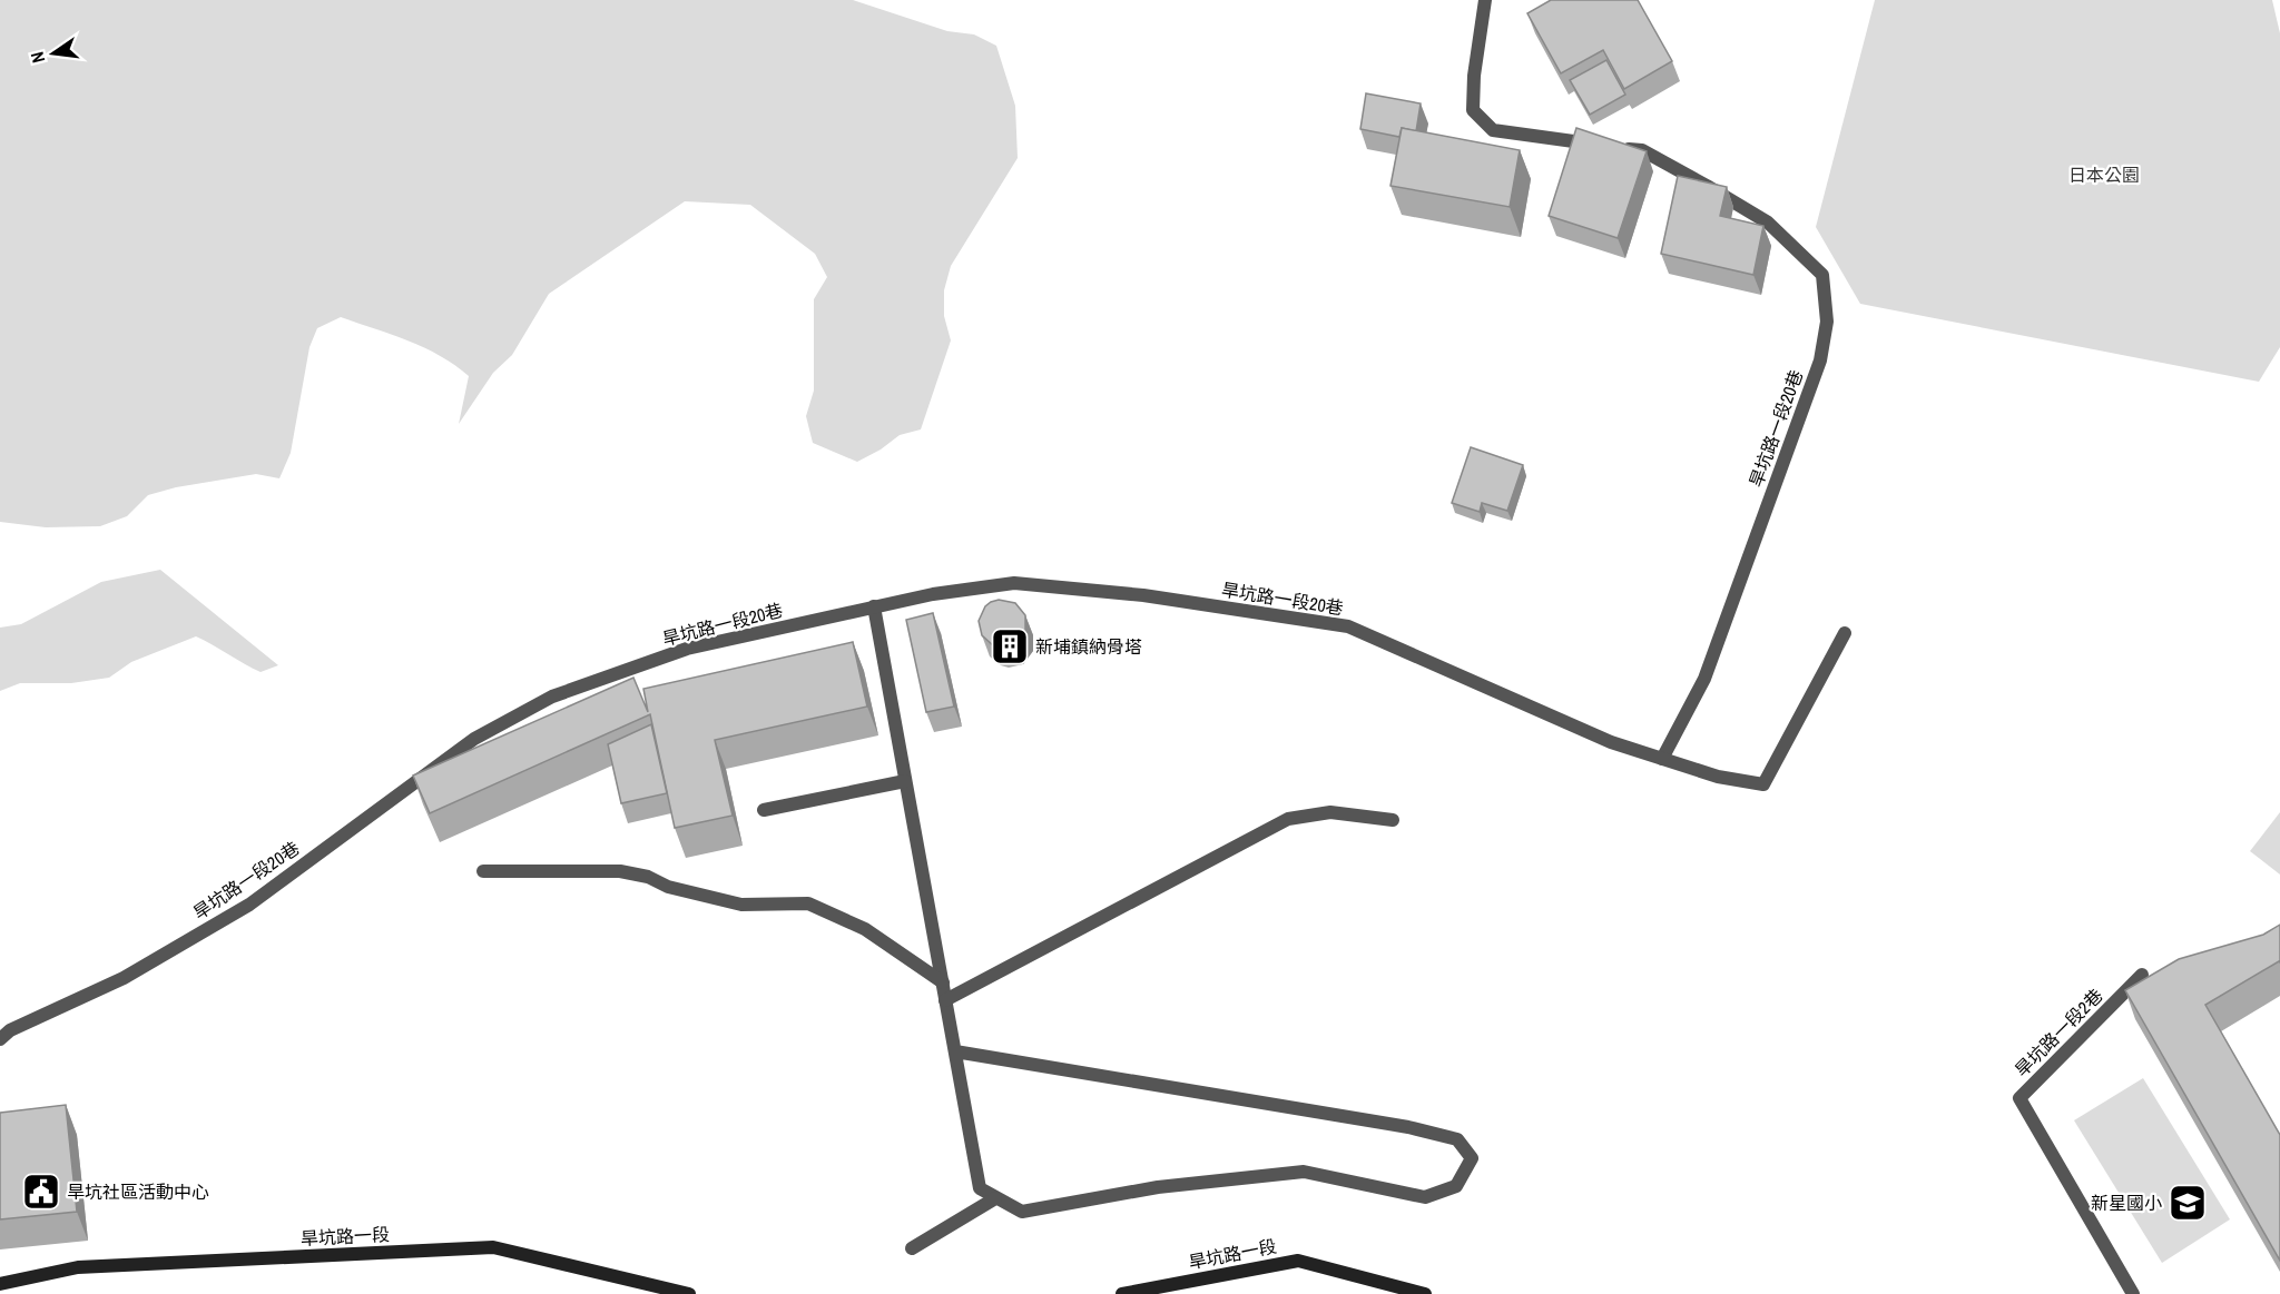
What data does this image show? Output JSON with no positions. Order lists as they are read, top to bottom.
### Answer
{
  "streets": {
    "street": ["旱坑路一段"],
    "lane": ["旱坑路一段20巷", "旱坑路一段2巷"]
  },
  "parks": ["日本公園"],
  "places": {
    "building": ["新埔鎮納骨塔"],
    "public building": ["旱坑社區活動中心"],
    "school or university": ["新星國小"]
  },
  "north": "left"
}
